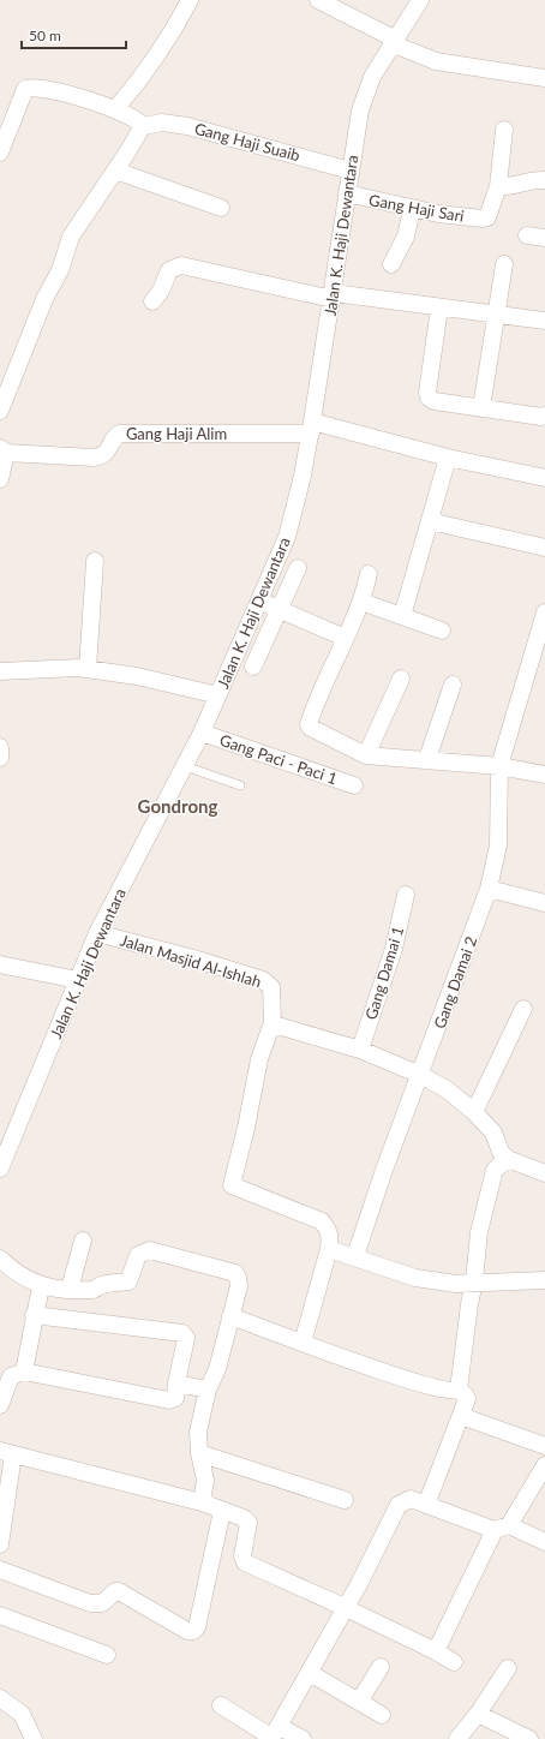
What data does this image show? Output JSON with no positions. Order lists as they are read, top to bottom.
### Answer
{
  "streets": {
    "street": [
      "Gang Haji Suaib",
      "Gang Haji Sari",
      "Jalan K. Haji Dewantara",
      "Gang Haji Alim",
      "Gang Paci - Paci 1",
      "Jalan Masjid Al-Ishlah",
      "Gang Damai 1",
      "Gang Damai 2"
    ]
  },
  "crossings": [
    ["Gang Haji Suaib", "Jalan K. Haji Dewantara"],
    ["Gang Haji Sari", "Jalan K. Haji Dewantara"],
    ["Jalan K. Haji Dewantara", "Gang Haji Alim"],
    ["Jalan K. Haji Dewantara", "Gang Paci - Paci 1"],
    ["Jalan K. Haji Dewantara", "Jalan Masjid Al-Ishlah"]
  ],
  "districts": ["Gondrong"],
  "scale_bar": "50 m"
}
